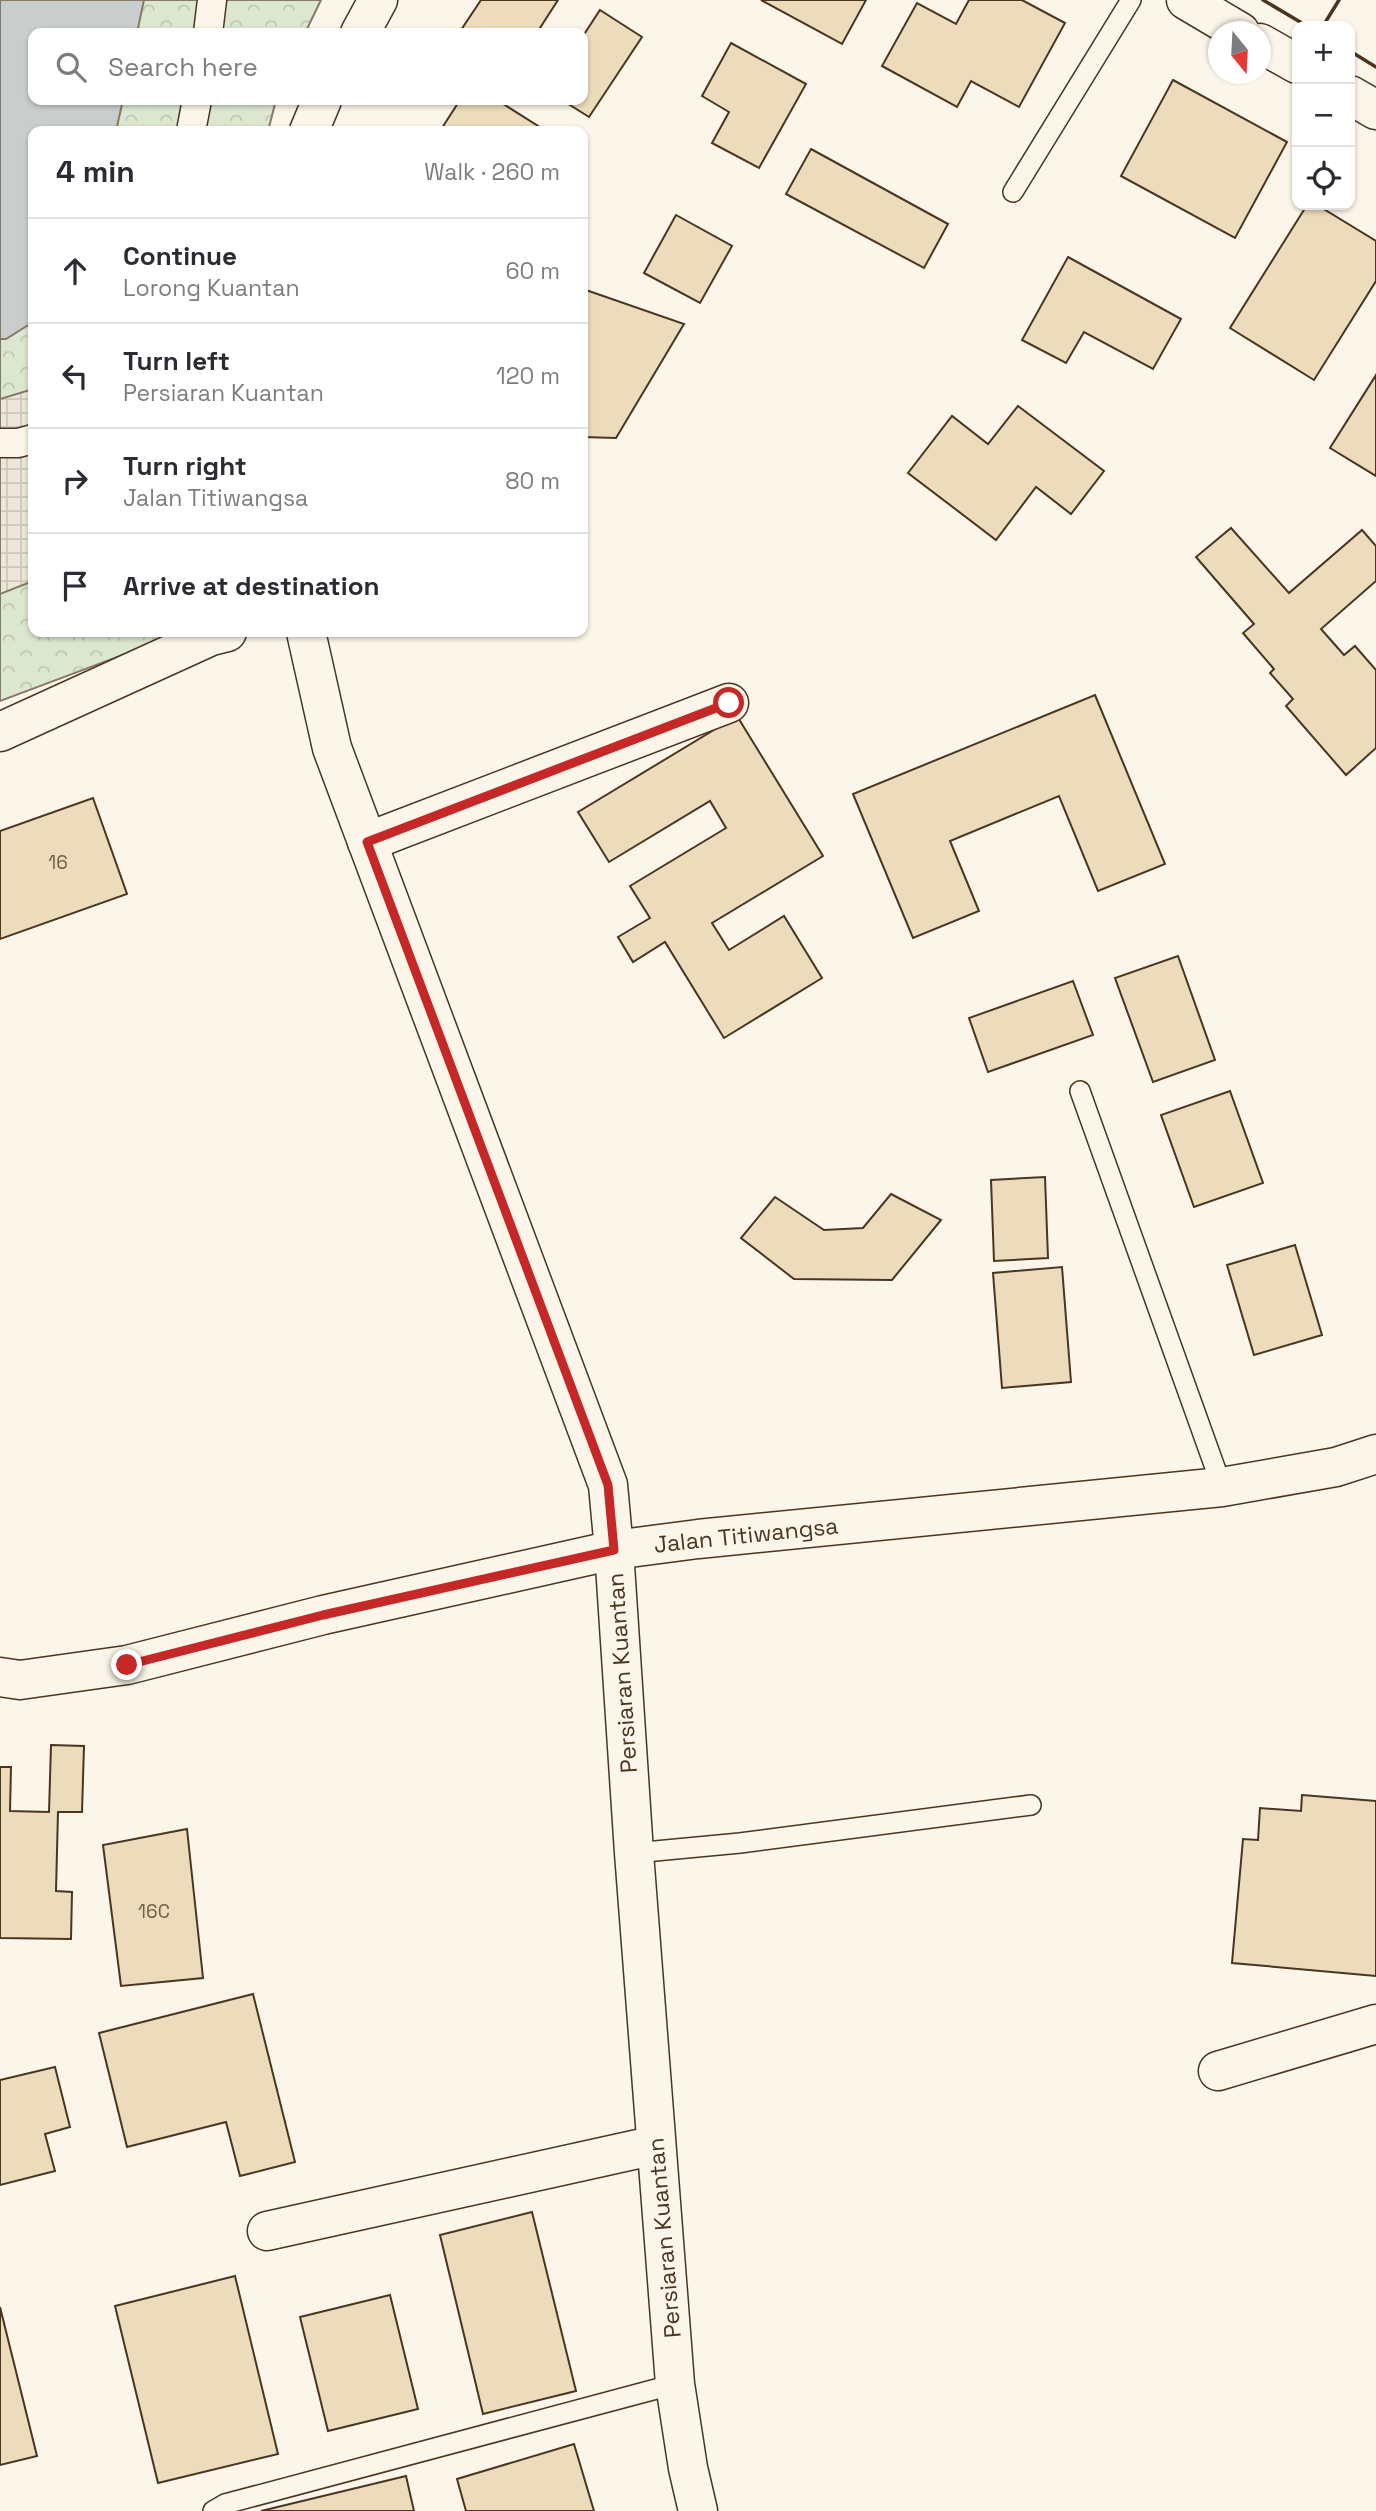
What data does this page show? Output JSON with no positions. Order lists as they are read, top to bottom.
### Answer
{
  "streets": {
    "street": ["Jalan Titiwangsa", "Persiaran Kuantan"]
  },
  "crossings": [
    ["Jalan Titiwangsa", "Persiaran Kuantan"]
  ],
  "house_numbers": ["16", "16C"],
  "north": "bottom",
  "page": {
    "map_buttons": ["+", "−"],
    "search": "Search here",
    "heading": ["4 min", "Walk · 260 m"],
    "list": [
      ["Continue", "Lorong Kuantan", "60 m"],
      ["Turn left", "Persiaran Kuantan", "120 m"],
      ["Turn right", "Jalan Titiwangsa", "80 m"],
      "Arrive at destination"
    ]
  }
}
